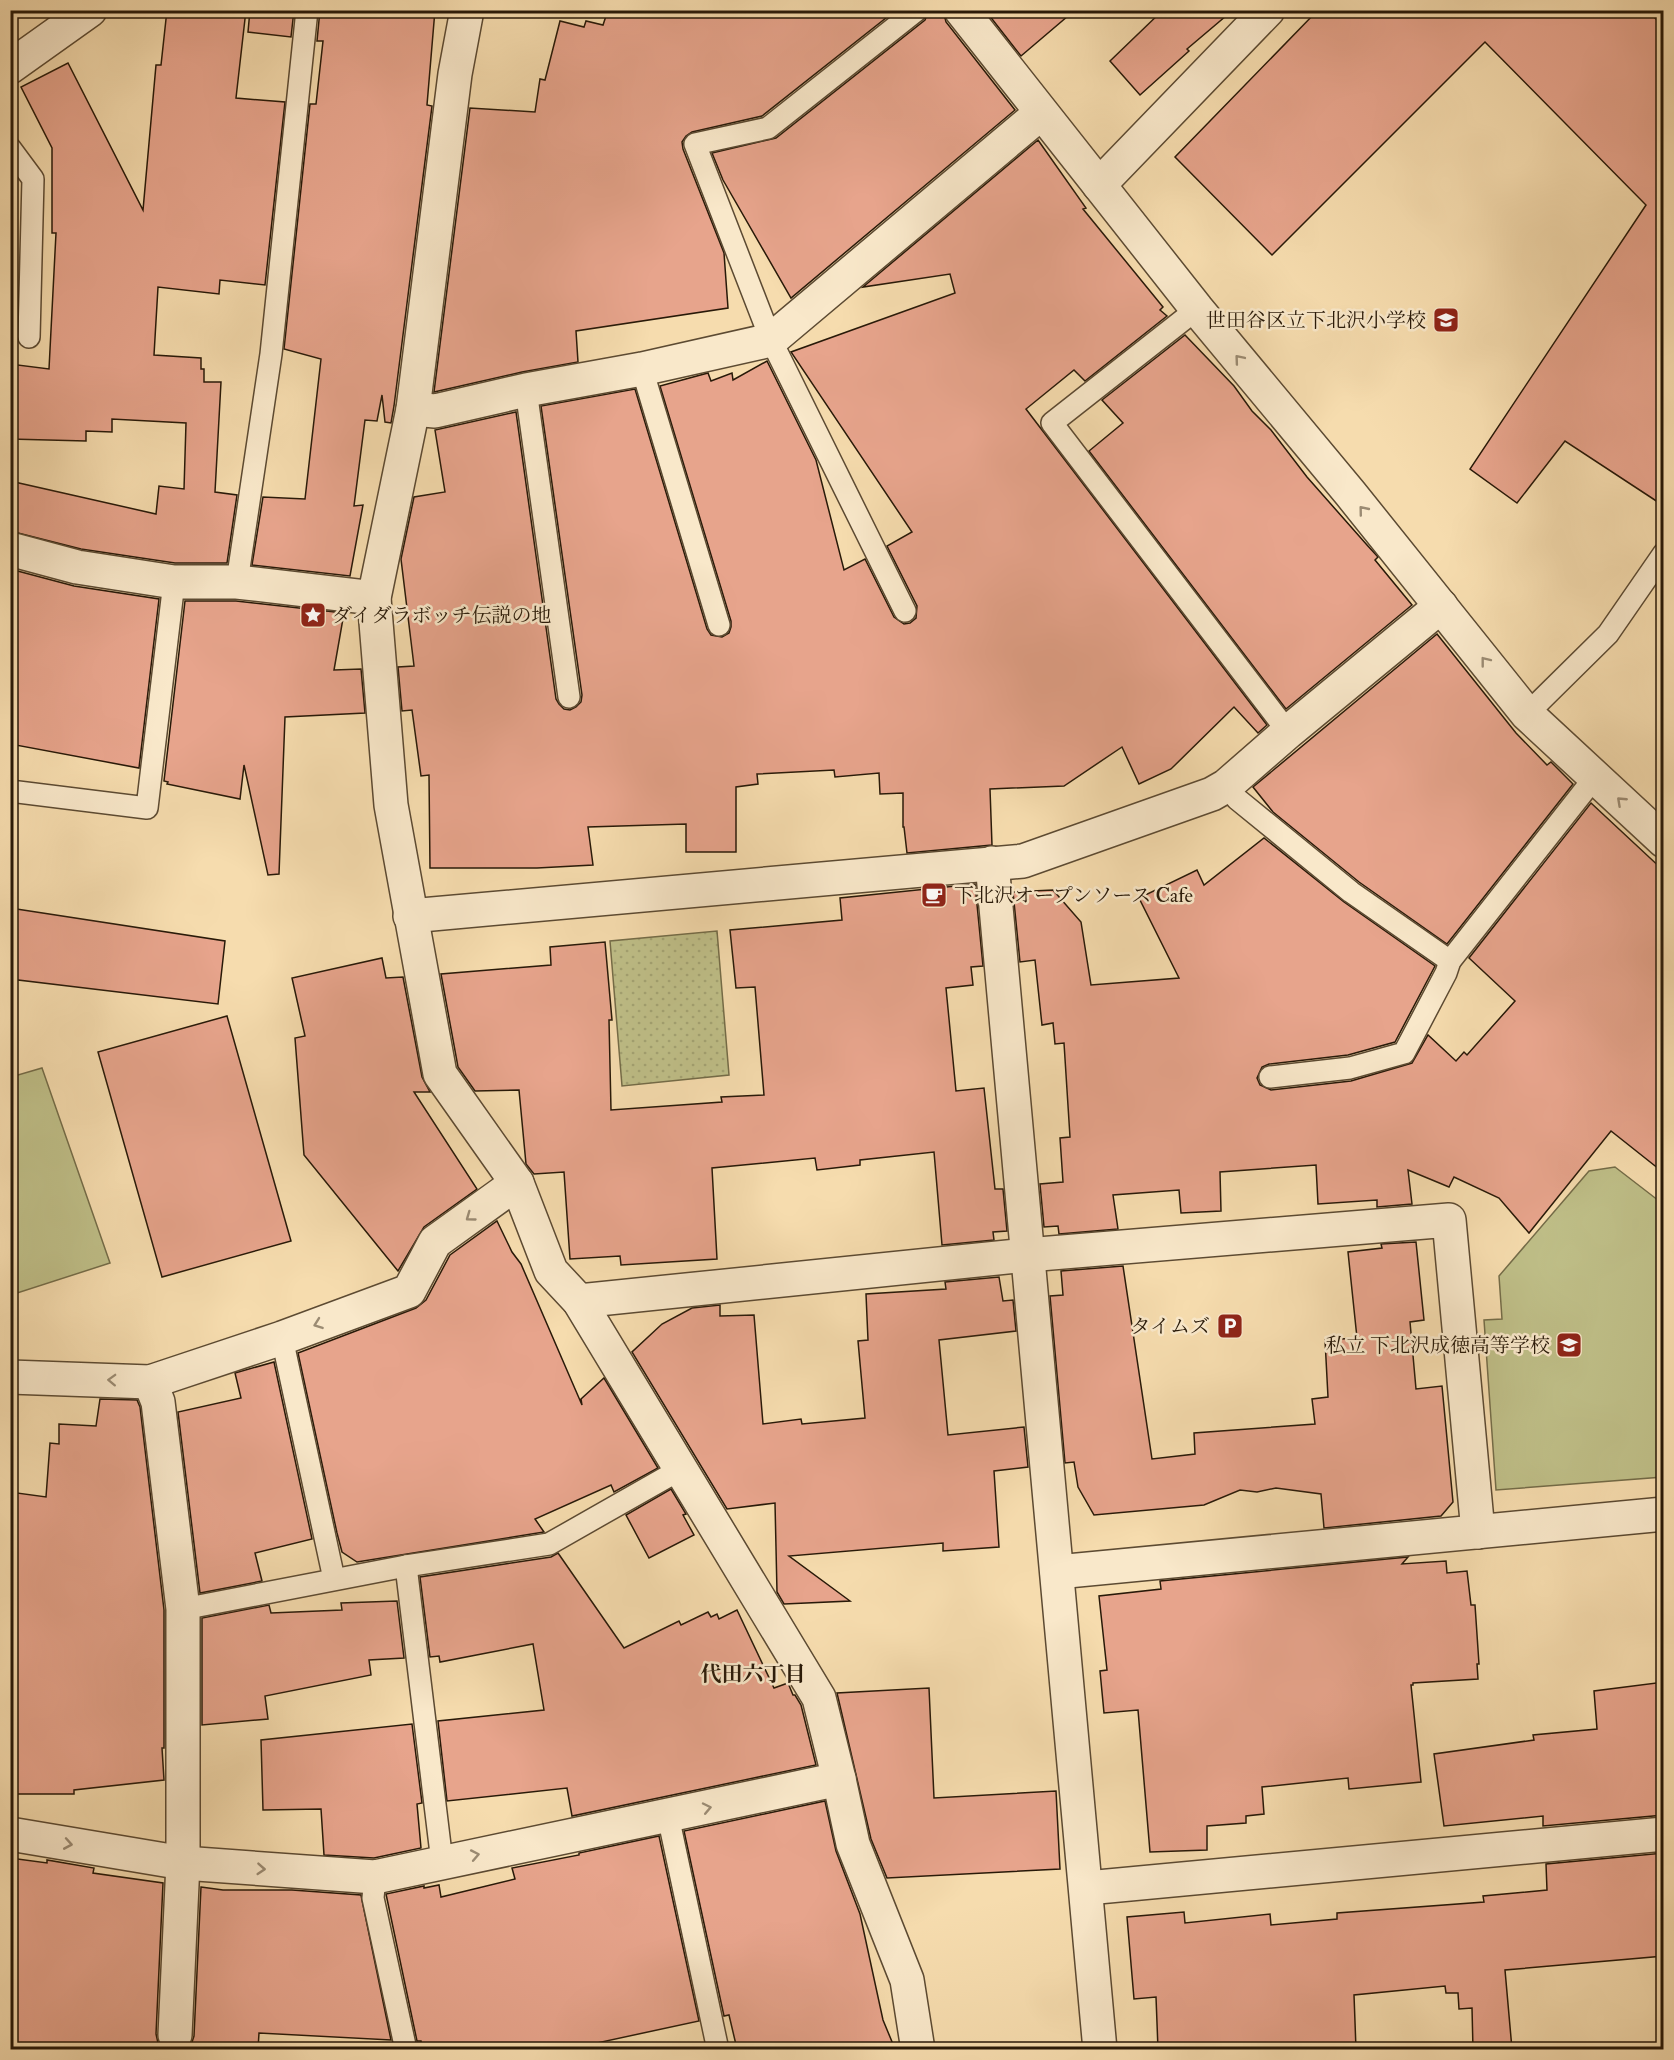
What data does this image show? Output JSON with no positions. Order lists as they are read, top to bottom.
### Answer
{
  "districts": ["代田六丁目"],
  "places": {
    "school or university": ["世田谷区立下北沢小学校", "私立 下北沢成徳高等学校"],
    "place": ["ダイダラボッチ伝説の地"],
    "cafe": ["下北沢オープンソース Cafe"],
    "parking": ["タイムズ"]
  }
}
